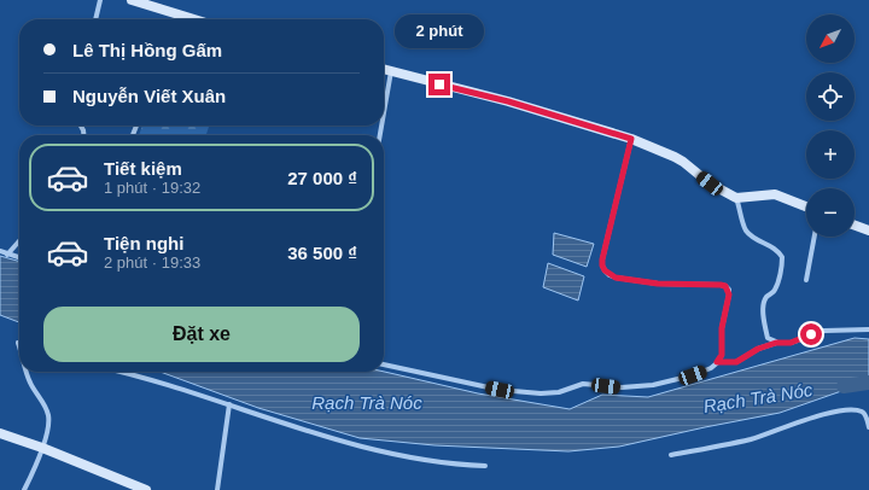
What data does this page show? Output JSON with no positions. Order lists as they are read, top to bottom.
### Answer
{
  "water": ["Rạch Trà Nóc"],
  "north": "bottom left",
  "page": {
    "map_buttons": ["+", "−"],
    "bubble": "2 phút",
    "banner": ["Lê Thị Hồng Gấm", "Nguyễn Viết Xuân"],
    "list": [
      {
        "name": "Tiết kiệm",
        "note": "1 phút · 19:32",
        "value": "27 000 ₫"
      },
      {
        "name": "Tiện nghi",
        "note": "2 phút · 19:33",
        "value": "36 500 ₫"
      }
    ],
    "buttons": "Đặt xe"
  }
}
